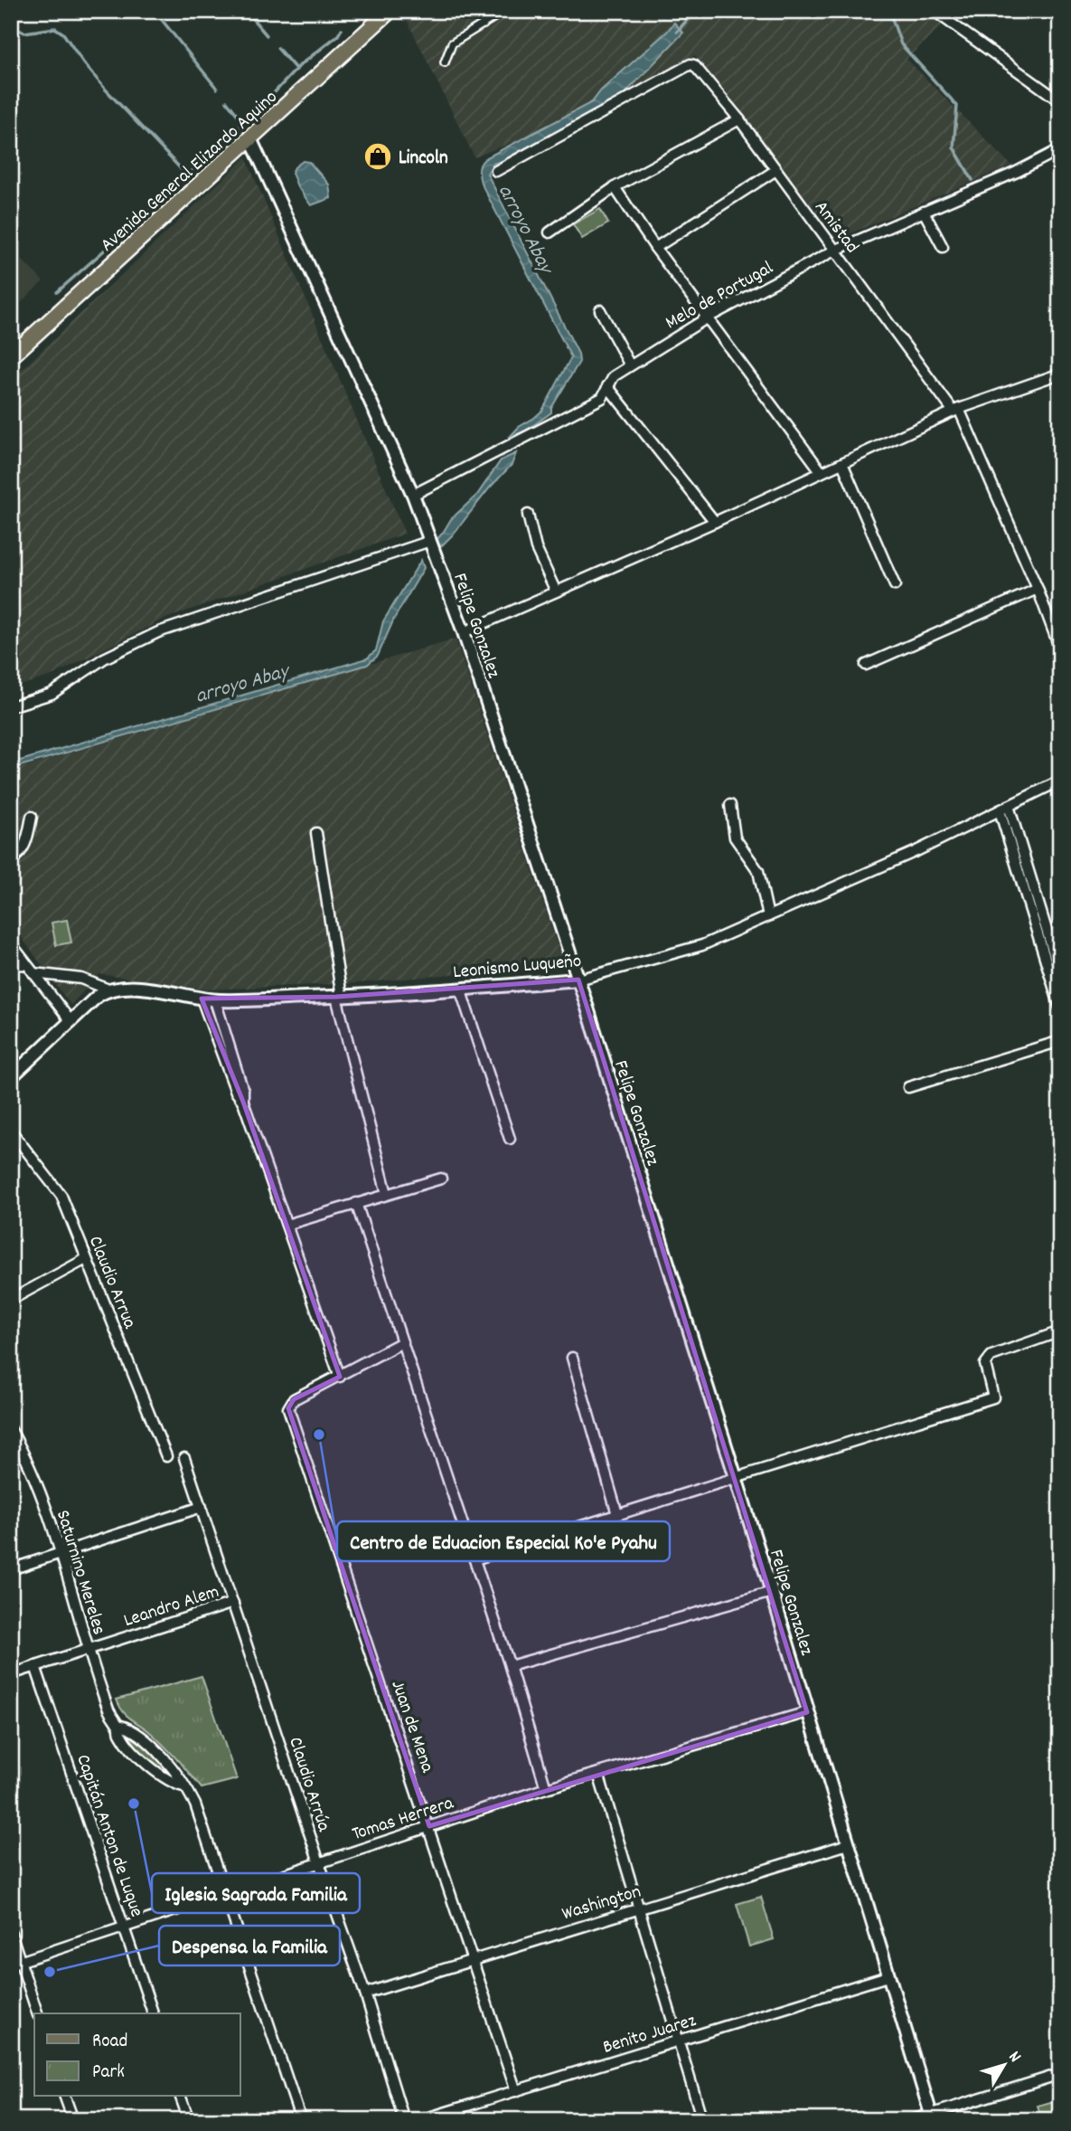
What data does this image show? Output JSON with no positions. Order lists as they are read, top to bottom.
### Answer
{
  "streets": {
    "main road": ["Avenida General Elizardo Aquino"],
    "street": [
      "Amistad",
      "Melo de Portugal",
      "Felipe Gonzalez",
      "Leonismo Luqueño",
      "Claudio Arrua",
      "Saturnino Mereles",
      "Leandro Alem",
      "Juan de Mena",
      "Claudio Arrúa",
      "Tomas Herrera",
      "Capitán Anton de Luque",
      "Washington",
      "Benito Juarez"
    ]
  },
  "crossings": [
    ["Avenida General Elizardo Aquino", "Felipe Gonzalez"],
    ["Amistad", "Melo de Portugal"],
    ["Melo de Portugal", "Felipe Gonzalez"],
    ["Felipe Gonzalez", "Leonismo Luqueño"],
    ["Felipe Gonzalez", "Tomas Herrera"],
    ["Felipe Gonzalez", "Washington"],
    ["Felipe Gonzalez", "Benito Juarez"],
    ["Saturnino Mereles", "Leandro Alem"],
    ["Leandro Alem", "Claudio Arrúa"],
    ["Leandro Alem", "Capitán Anton de Luque"],
    ["Juan de Mena", "Tomas Herrera"],
    ["Juan de Mena", "Washington"],
    ["Juan de Mena", "Benito Juarez"],
    ["Claudio Arrúa", "Tomas Herrera"],
    ["Claudio Arrúa", "Washington"],
    ["Tomas Herrera", "Capitán Anton de Luque"]
  ],
  "water": ["arroyo Abay"],
  "places": {
    "shop": ["Lincoln"],
    "other": ["Centro de Eduacion Especial Ko'e Pyahu", "Iglesia Sagrada Familia", "Despensa la Familia"]
  },
  "legend": ["Road", "Park"],
  "north": "top right"
}
